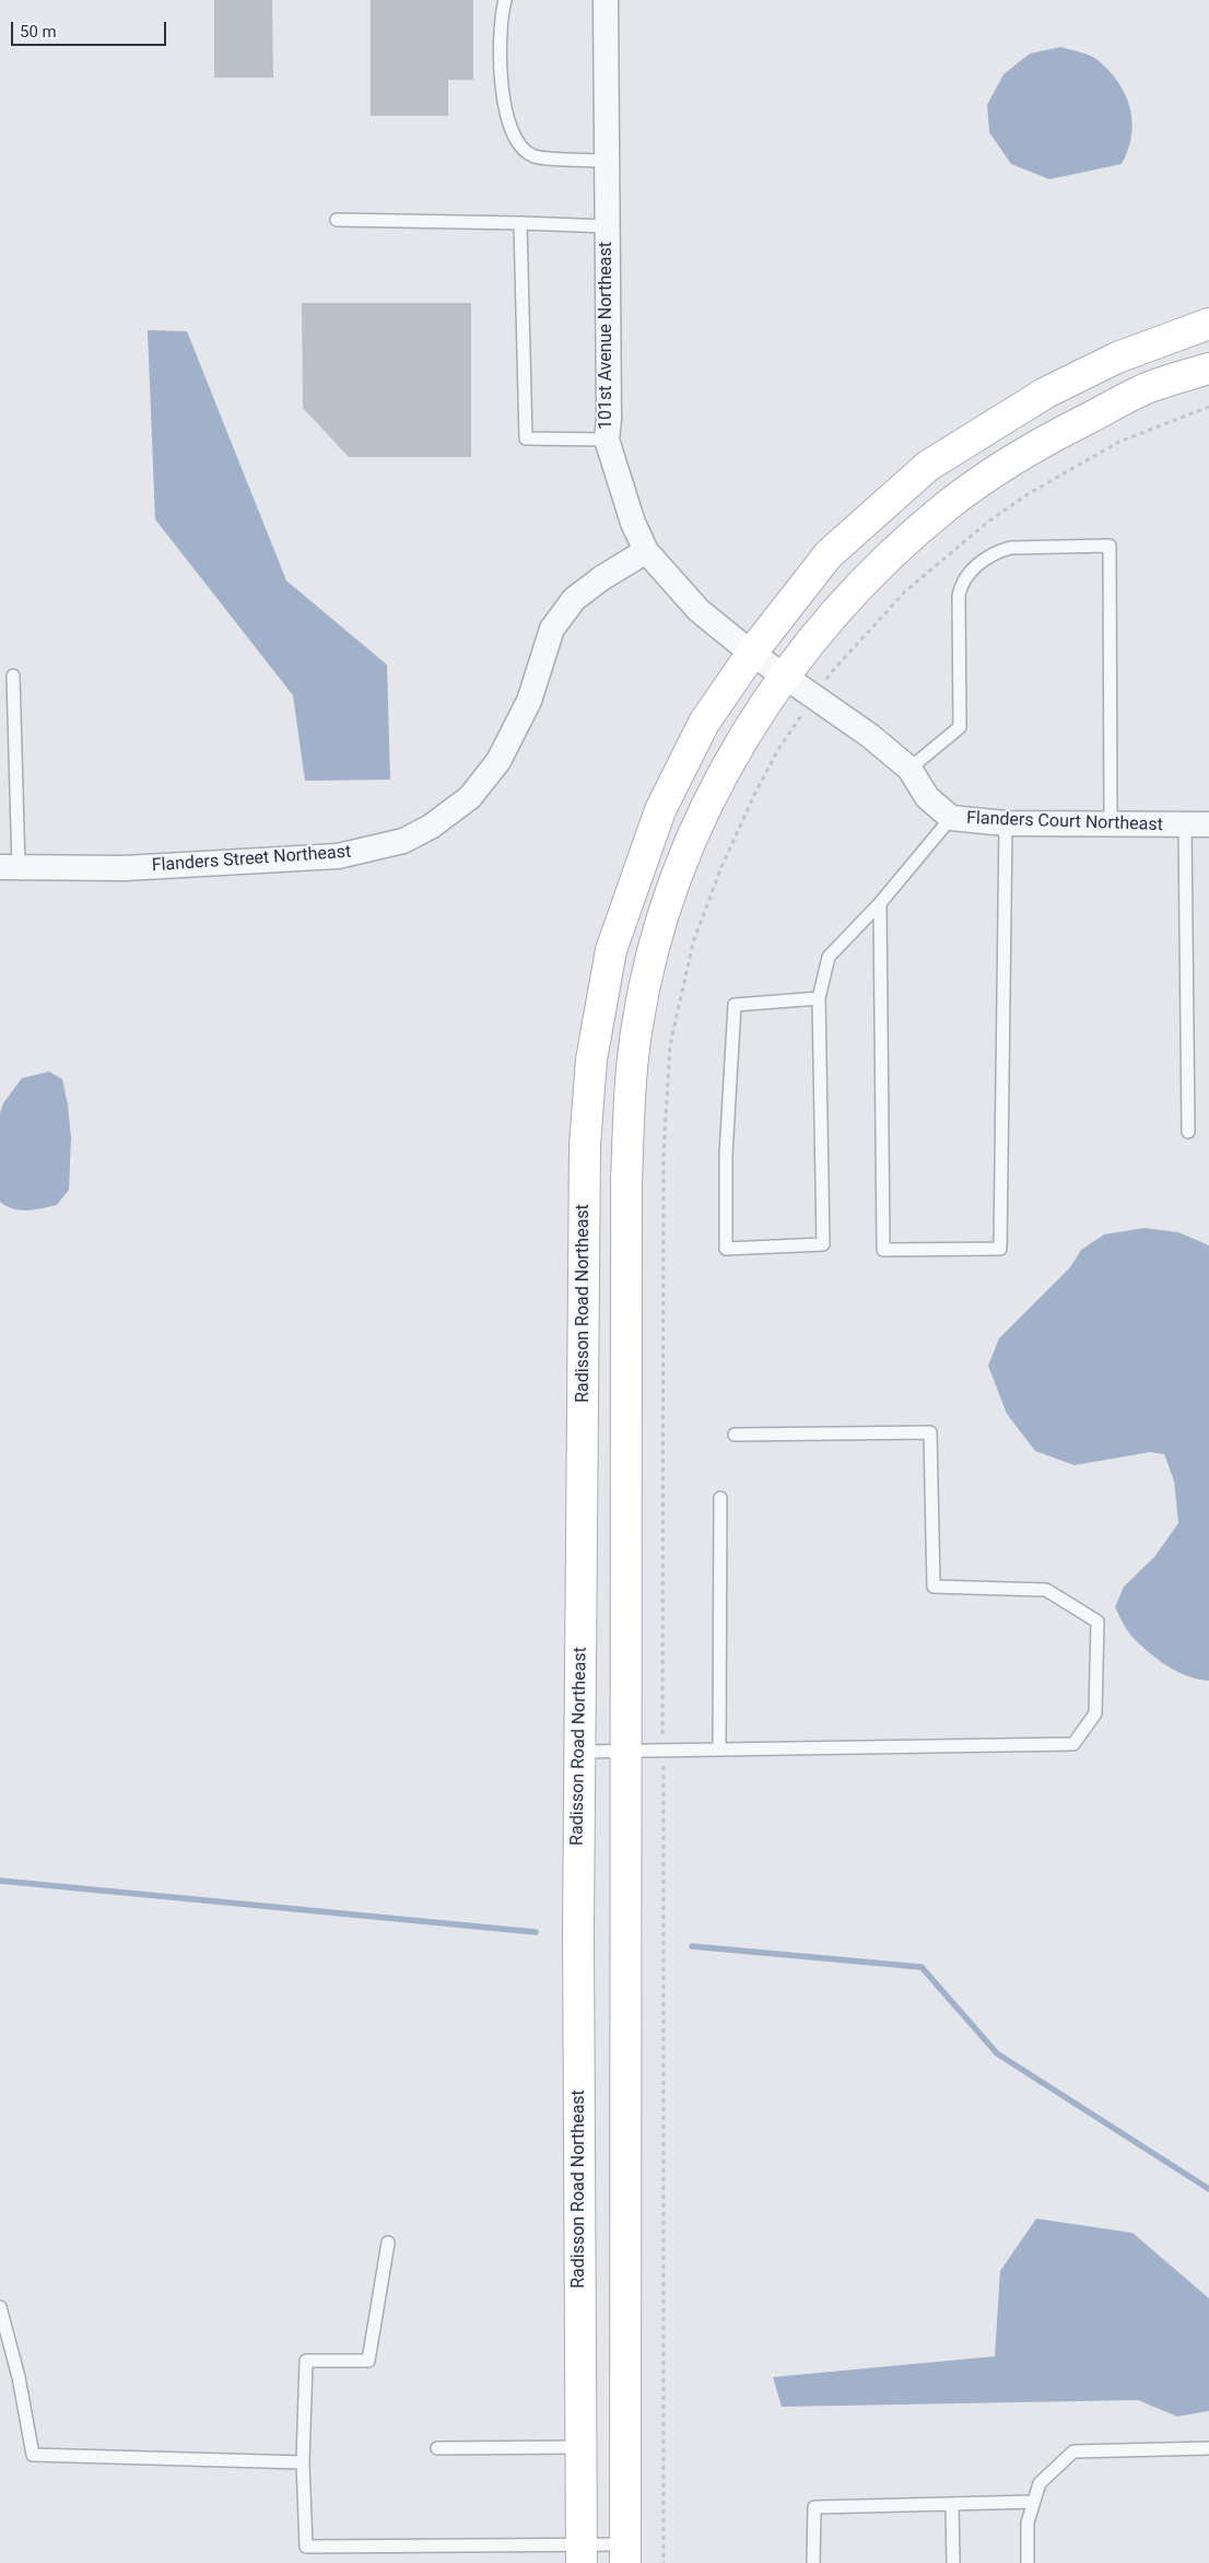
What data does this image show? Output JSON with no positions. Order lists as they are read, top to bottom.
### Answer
{
  "streets": {
    "main road": ["Radisson Road Northeast"],
    "street": ["101st Avenue Northeast", "Flanders Court Northeast", "Flanders Street Northeast"]
  },
  "crossings": [
    ["101st Avenue Northeast", "Flanders Court Northeast"],
    ["101st Avenue Northeast", "Flanders Street Northeast"],
    ["101st Avenue Northeast", "Radisson Road Northeast"],
    ["Flanders Court Northeast", "Radisson Road Northeast"]
  ],
  "scale_bar": "50 m"
}
